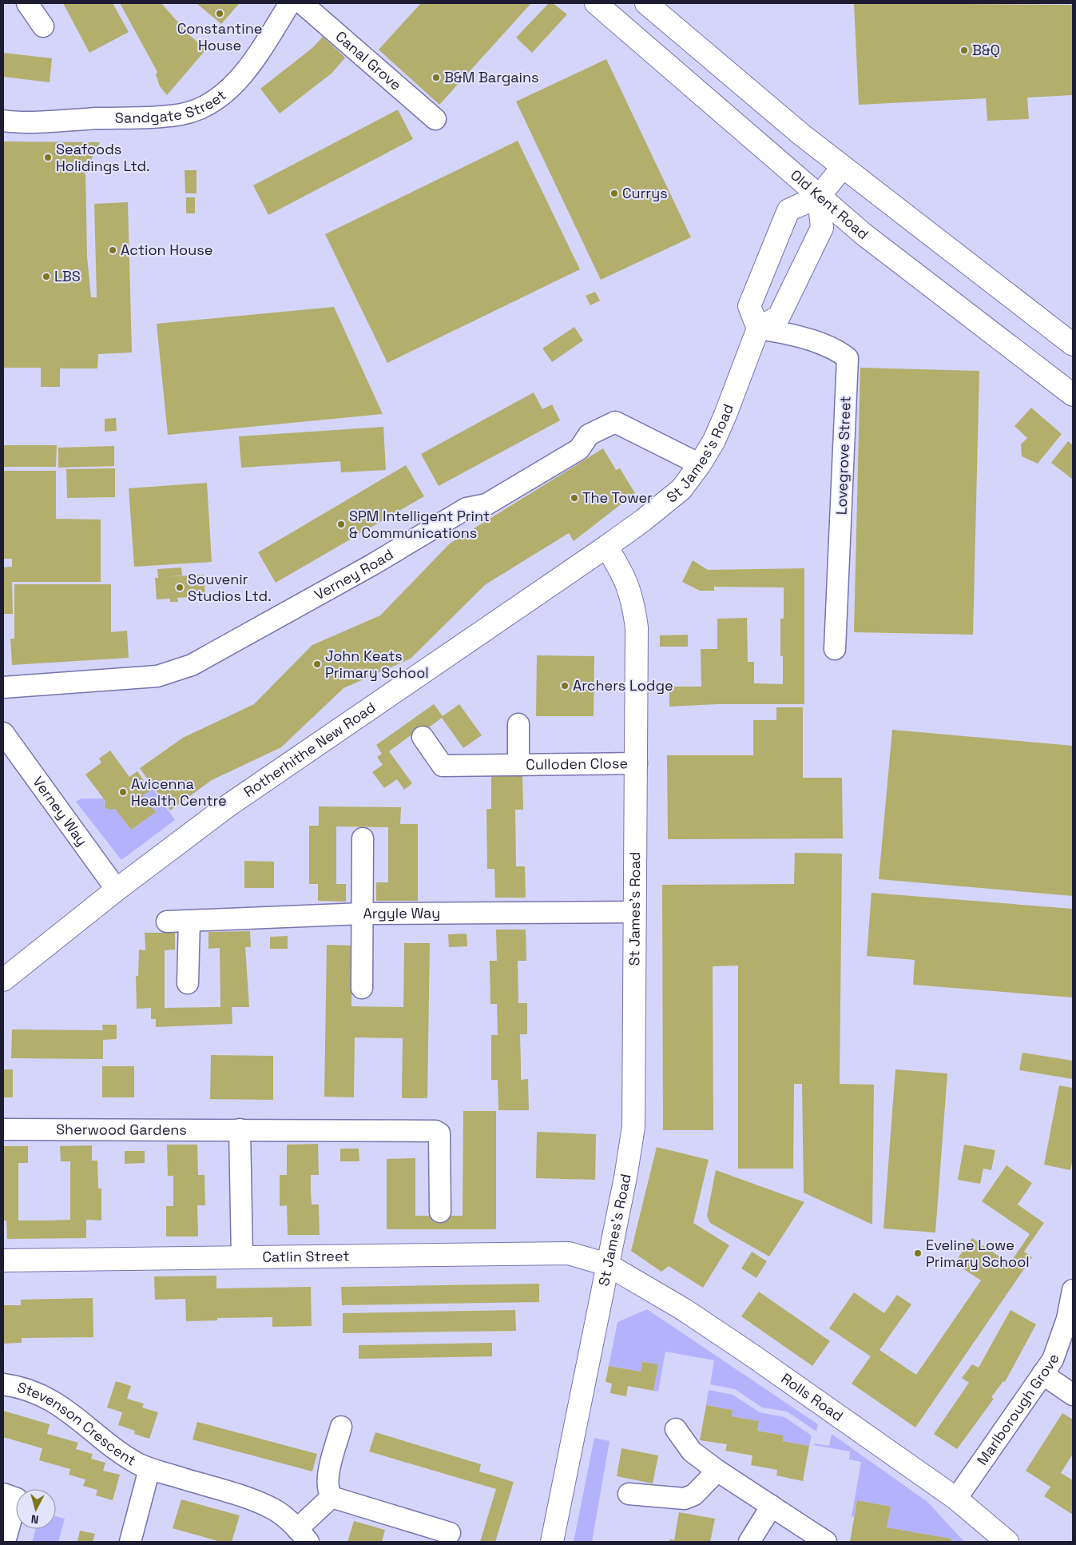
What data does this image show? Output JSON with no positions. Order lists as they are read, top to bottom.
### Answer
{
  "streets": {
    "main road": [
      "Old Kent Road",
      "St James's Road",
      "Rotherhithe New Road",
      "Catlin Street",
      "Rolls Road"
    ],
    "street": [
      "Canal Grove",
      "Sandgate Street",
      "Lovegrove Street",
      "Verney Road",
      "Culloden Close",
      "Verney Way",
      "Argyle Way",
      "Sherwood Gardens",
      "Marlborough Grove",
      "Stevenson Crescent"
    ]
  },
  "crossings": [
    ["St James's Road", "Lovegrove Street"],
    ["St James's Road", "Verney Road"],
    ["St James's Road", "Rotherhithe New Road"],
    ["St James's Road", "Culloden Close"],
    ["St James's Road", "Argyle Way"],
    ["St James's Road", "Catlin Street"],
    ["St James's Road", "Rolls Road"],
    ["Rotherhithe New Road", "Verney Way"],
    ["Catlin Street", "Rolls Road"],
    ["Rolls Road", "Marlborough Grove"]
  ],
  "places": [
    "Constantine House",
    "B&Q",
    "B&M Bargains",
    "Seafoods Holidings Ltd.",
    "Currys",
    "Action House",
    "LBS",
    "The Tower",
    "SPM Intelligent Print & Communications",
    "Souvenir Studios Ltd.",
    "John Keats Primary School",
    "Archers Lodge",
    "Avicenna Health Centre",
    "Eveline Lowe Primary School"
  ],
  "north": "bottom"
}
